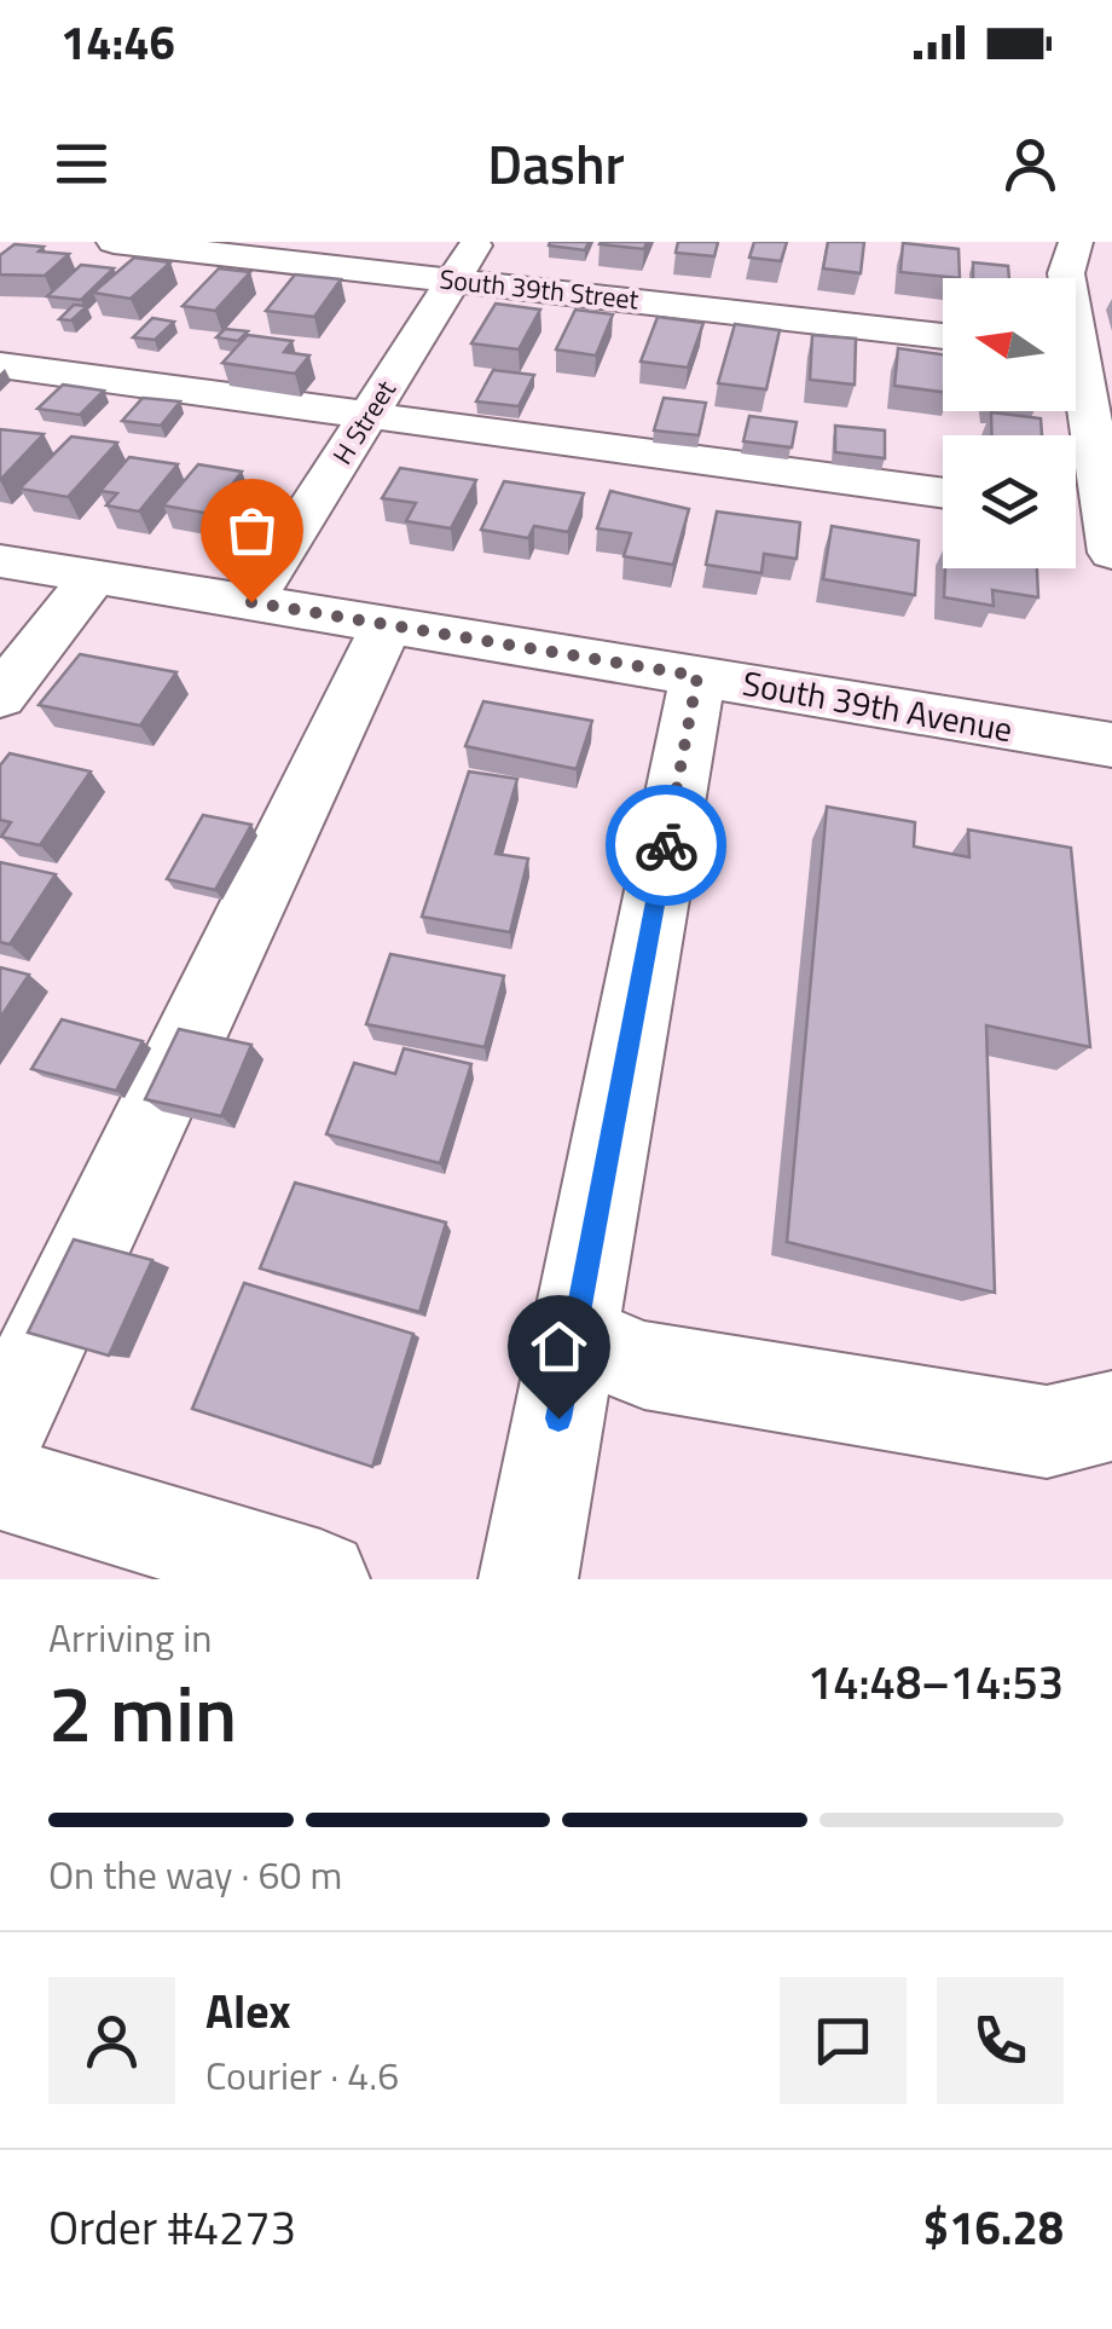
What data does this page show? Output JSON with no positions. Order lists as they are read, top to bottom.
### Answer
{
  "streets": {
    "street": ["South 39th Street", "H Street", "South 39th Avenue"]
  },
  "crossings": [
    ["South 39th Street", "H Street"],
    ["H Street", "South 39th Avenue"]
  ],
  "north": "left",
  "page": {
    "status": "14:46",
    "header": "Dashr",
    "heading": ["2 min", "Arriving in", "14:48–14:53"],
    "panel": [
      "Alex",
      "Courier · 4.6",
      "Order #4273",
      "$16.28"
    ],
    "bar": "On the way · 60 m"
  }
}
